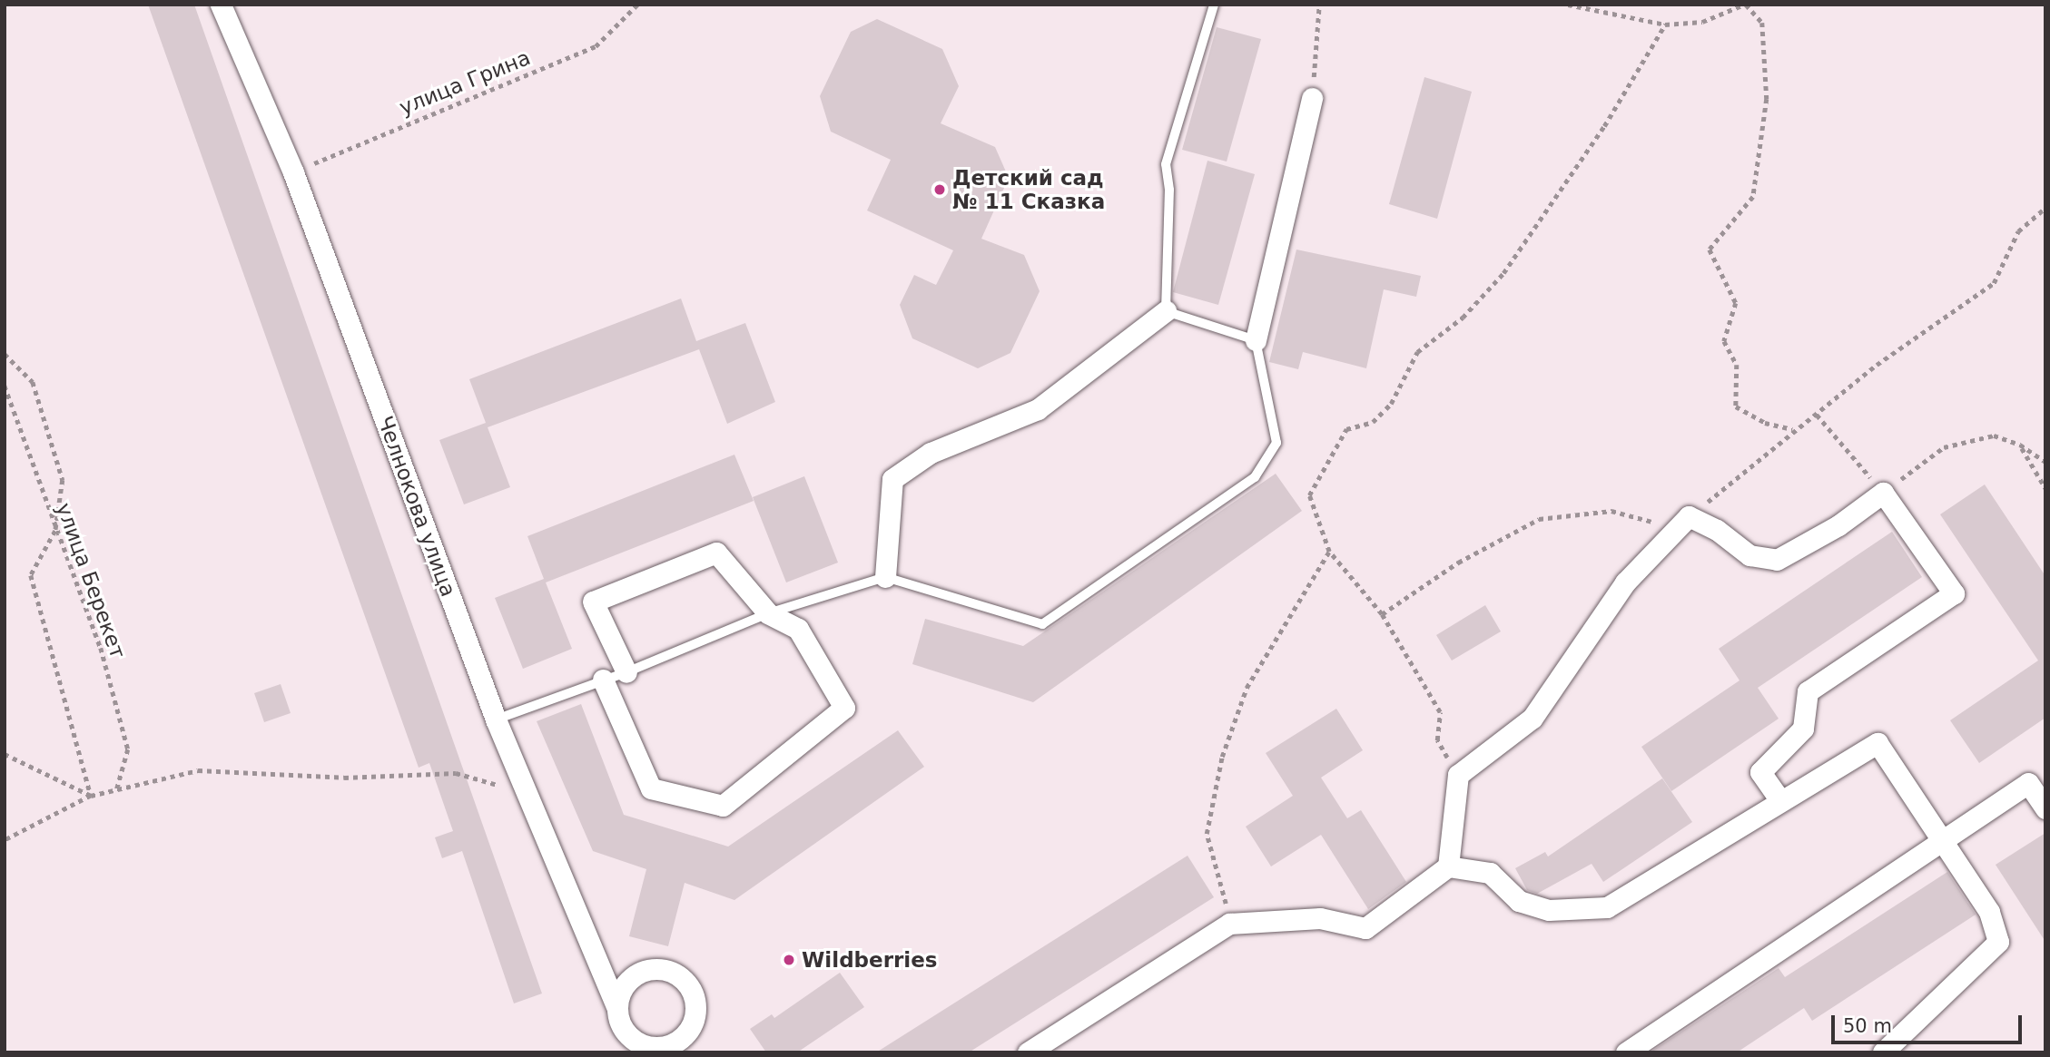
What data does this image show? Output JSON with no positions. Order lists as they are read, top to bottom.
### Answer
{
  "streets": {
    "street": ["Челнокова улица"],
    "path": ["улица Грина", "улица Берекет"]
  },
  "crossings": [
    ["улица Грина", "Челнокова улица"]
  ],
  "places": ["Детский сад № 11 Сказка", "Wildberries"],
  "scale_bar": "50 m"
}
